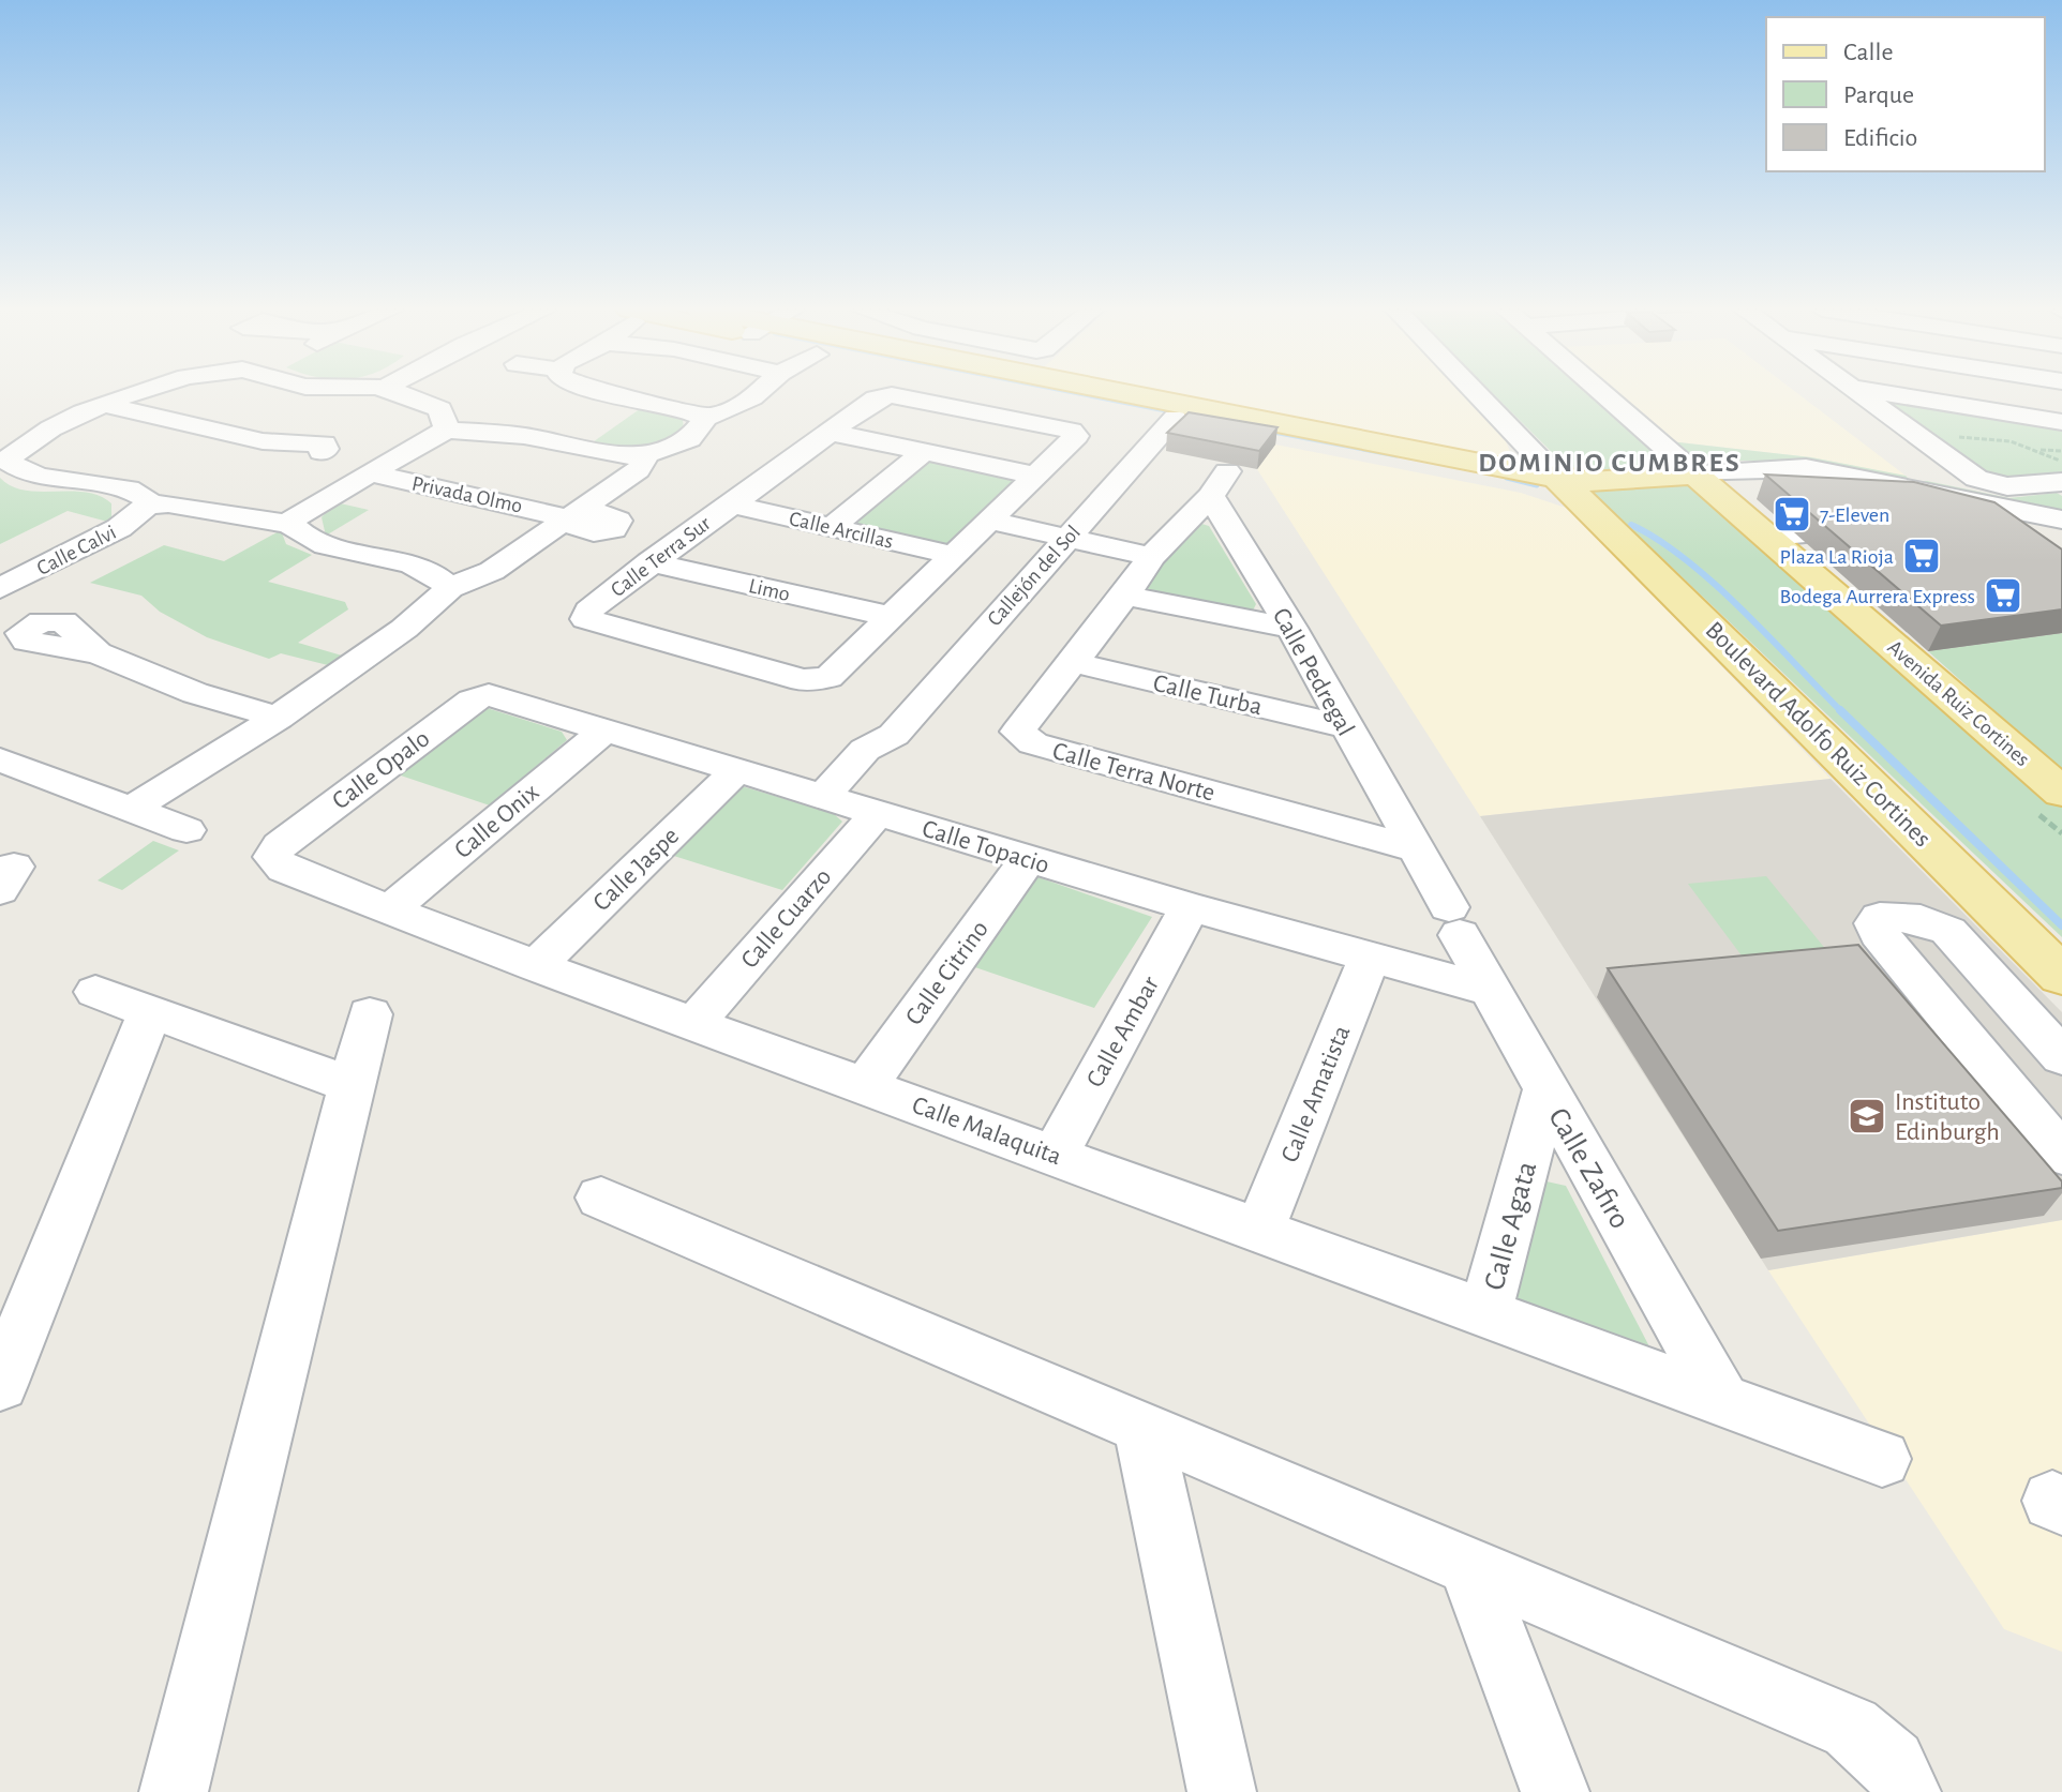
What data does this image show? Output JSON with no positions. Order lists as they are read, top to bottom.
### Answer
{
  "streets": {
    "main road": ["Avenida Ruiz Cortines", "Boulevard Adolfo Ruiz Cortines"],
    "street": [
      "Privada Olmo",
      "Calle Arcillas",
      "Calle Calvi",
      "Calle Terra Sur",
      "Callejón del Sol",
      "Limo",
      "Calle Pedregal",
      "Calle Turba",
      "Calle Opalo",
      "Calle Terra Norte",
      "Calle Onix",
      "Calle Topacio",
      "Calle Jaspe",
      "Calle Cuarzo",
      "Calle Citrino",
      "Calle Ambar",
      "Calle Amatista",
      "Calle Malaquita",
      "Calle Zafiro",
      "Calle Agata"
    ]
  },
  "crossings": [
    ["Calle Arcillas", "Calle Terra Sur"],
    ["Calle Terra Sur", "Limo"],
    ["Callejón del Sol", "Calle Topacio"],
    ["Callejón del Sol", "Calle Cuarzo"],
    ["Calle Pedregal", "Calle Turba"],
    ["Calle Pedregal", "Calle Terra Norte"],
    ["Calle Pedregal", "Calle Zafiro"],
    ["Calle Turba", "Calle Terra Norte"],
    ["Calle Opalo", "Calle Topacio"],
    ["Calle Opalo", "Calle Malaquita"],
    ["Calle Onix", "Calle Topacio"],
    ["Calle Onix", "Calle Malaquita"],
    ["Calle Topacio", "Calle Jaspe"],
    ["Calle Topacio", "Calle Cuarzo"],
    ["Calle Topacio", "Calle Citrino"],
    ["Calle Topacio", "Calle Ambar"],
    ["Calle Topacio", "Calle Amatista"],
    ["Calle Topacio", "Calle Zafiro"],
    ["Calle Jaspe", "Calle Malaquita"],
    ["Calle Cuarzo", "Calle Malaquita"],
    ["Calle Citrino", "Calle Malaquita"],
    ["Calle Ambar", "Calle Malaquita"],
    ["Calle Amatista", "Calle Malaquita"],
    ["Calle Malaquita", "Calle Zafiro"],
    ["Calle Malaquita", "Calle Agata"],
    ["Calle Zafiro", "Calle Agata"]
  ],
  "districts": ["DOMINIO CUMBRES"],
  "places": {
    "supermarket": ["7-Eleven", "Plaza La Rioja", "Bodega Aurrera Express"],
    "school or university": ["Instituto Edinburgh"]
  },
  "legend": ["Calle", "Parque", "Edificio"]
}
